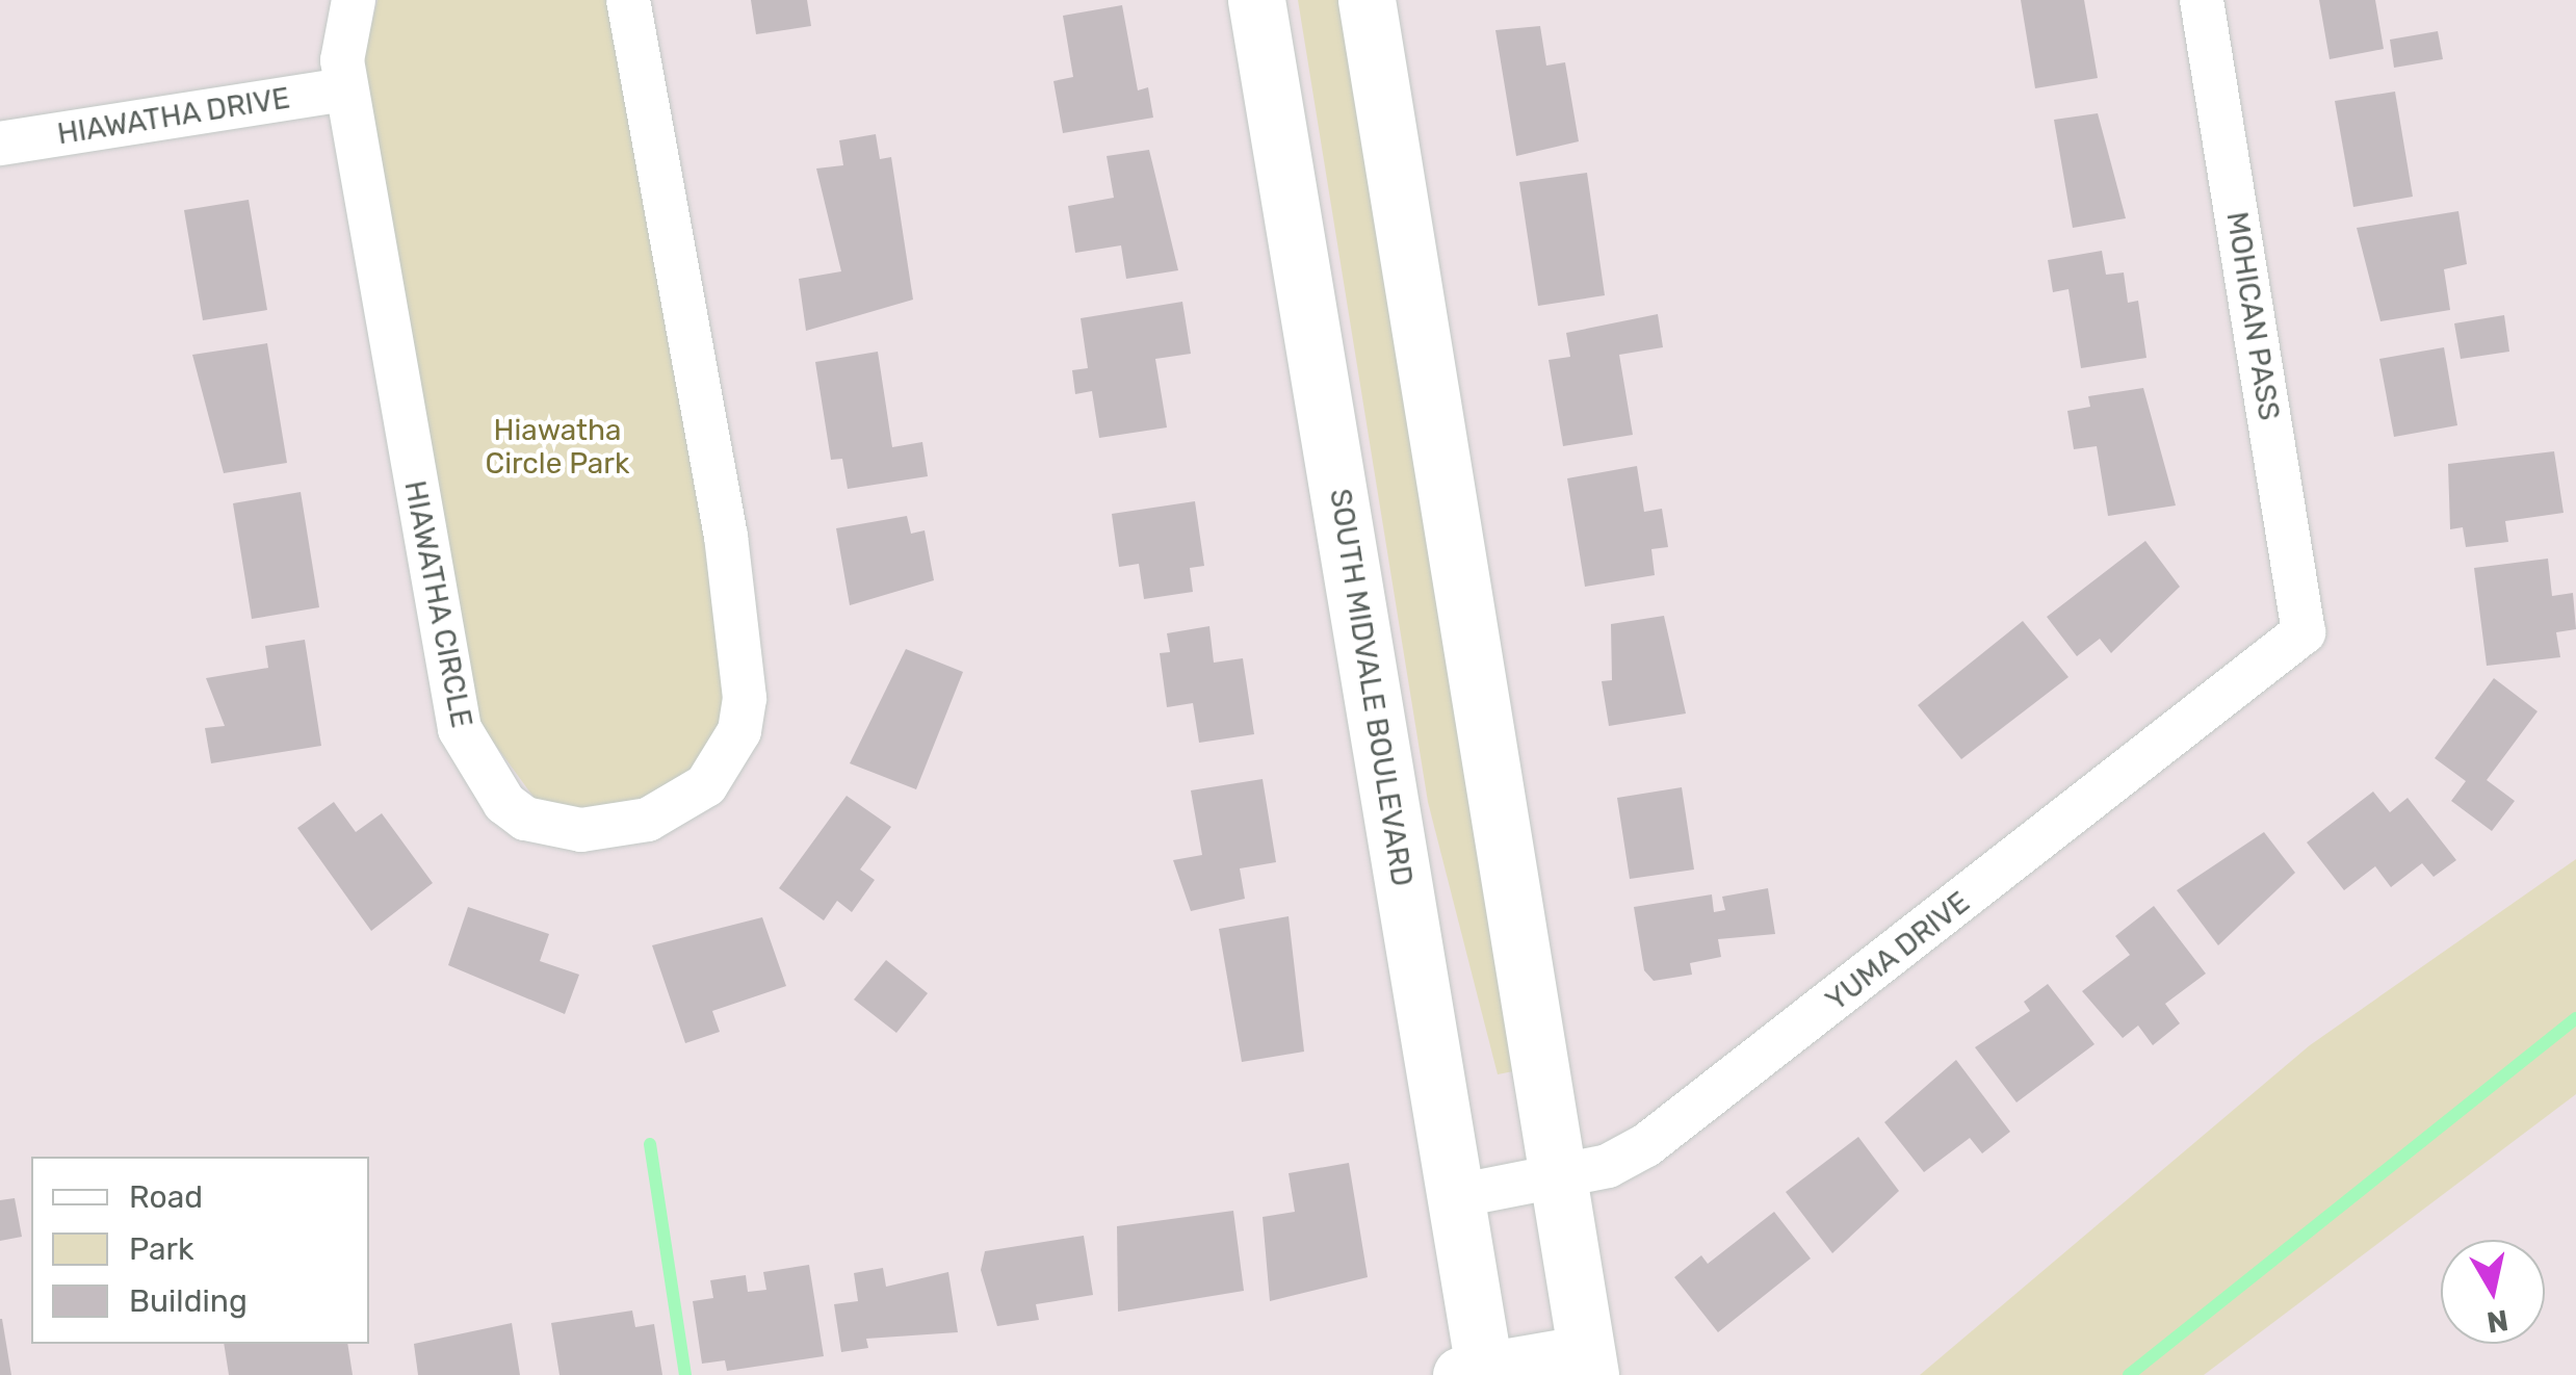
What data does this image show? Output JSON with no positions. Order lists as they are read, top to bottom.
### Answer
{
  "streets": {
    "main road": ["SOUTH MIDVALE BOULEVARD"],
    "street": [
      "HIAWATHA DRIVE",
      "MOHICAN PASS",
      "HIAWATHA CIRCLE",
      "YUMA DRIVE"
    ]
  },
  "crossings": [
    ["HIAWATHA DRIVE", "HIAWATHA CIRCLE"],
    ["MOHICAN PASS", "YUMA DRIVE"],
    ["SOUTH MIDVALE BOULEVARD", "YUMA DRIVE"]
  ],
  "parks": ["Hiawatha Circle Park"],
  "legend": ["Road", "Park", "Building"],
  "north": "bottom"
}
